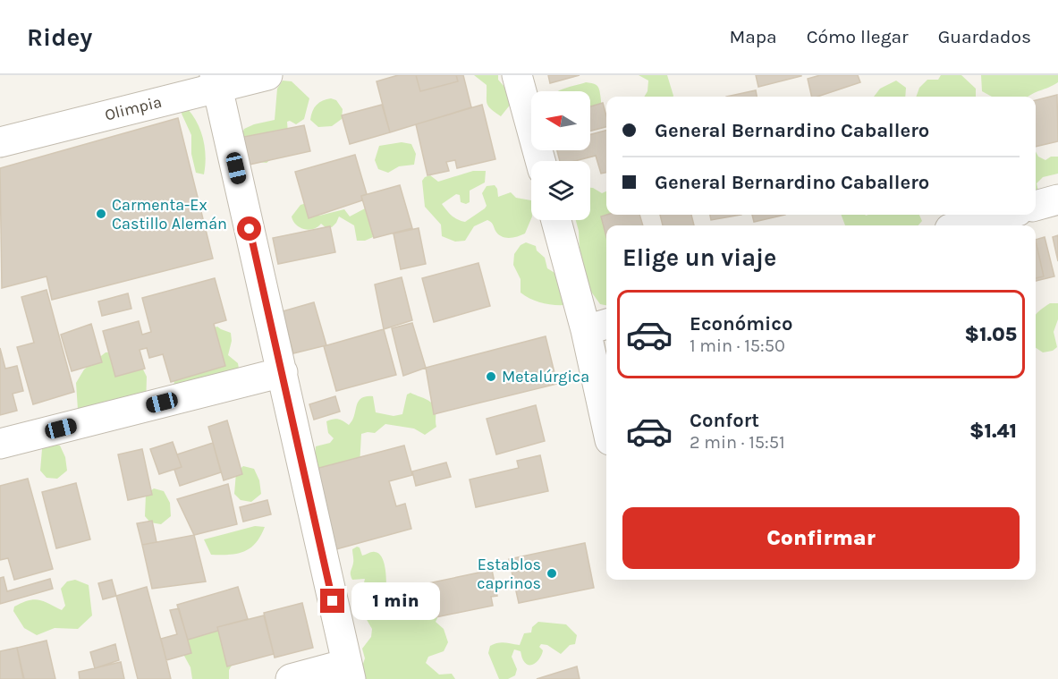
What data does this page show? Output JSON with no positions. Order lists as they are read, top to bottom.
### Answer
{
  "streets": {
    "street": ["Olimpia"]
  },
  "places": ["Carmenta-Ex Castillo Alemán", "Metalúrgica", "Establos caprinos"],
  "north": "left",
  "page": {
    "header": "Ridey",
    "nav": ["Mapa", "Cómo llegar", "Guardados"],
    "banner": ["General Bernardino Caballero", "General Bernardino Caballero"],
    "heading": "Elige un viaje",
    "list": [
      {
        "name": "Económico",
        "note": "1 min · 15:50",
        "value": "$1.05"
      },
      {
        "name": "Confort",
        "note": "2 min · 15:51",
        "value": "$1.41"
      }
    ],
    "buttons": "Confirmar",
    "bubble": "1 min"
  }
}
